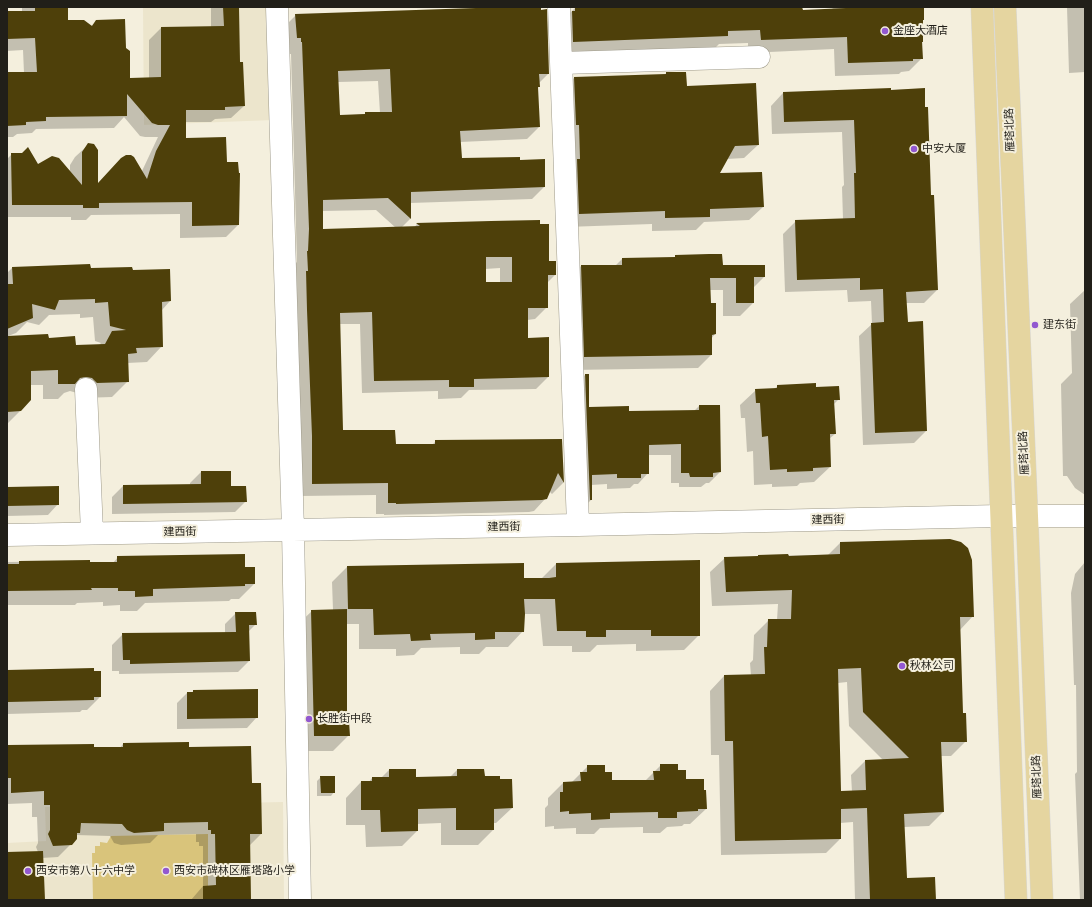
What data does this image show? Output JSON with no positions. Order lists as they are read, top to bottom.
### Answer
{
  "streets": {
    "main road": ["雁塔北路"],
    "street": ["建西街"]
  },
  "places": [
    "金座大酒店",
    "中安大厦",
    "建东街",
    "秋林公司",
    "长胜街中段",
    "西安市第八十六中学",
    "西安市碑林区雁塔路小学"
  ]
}
